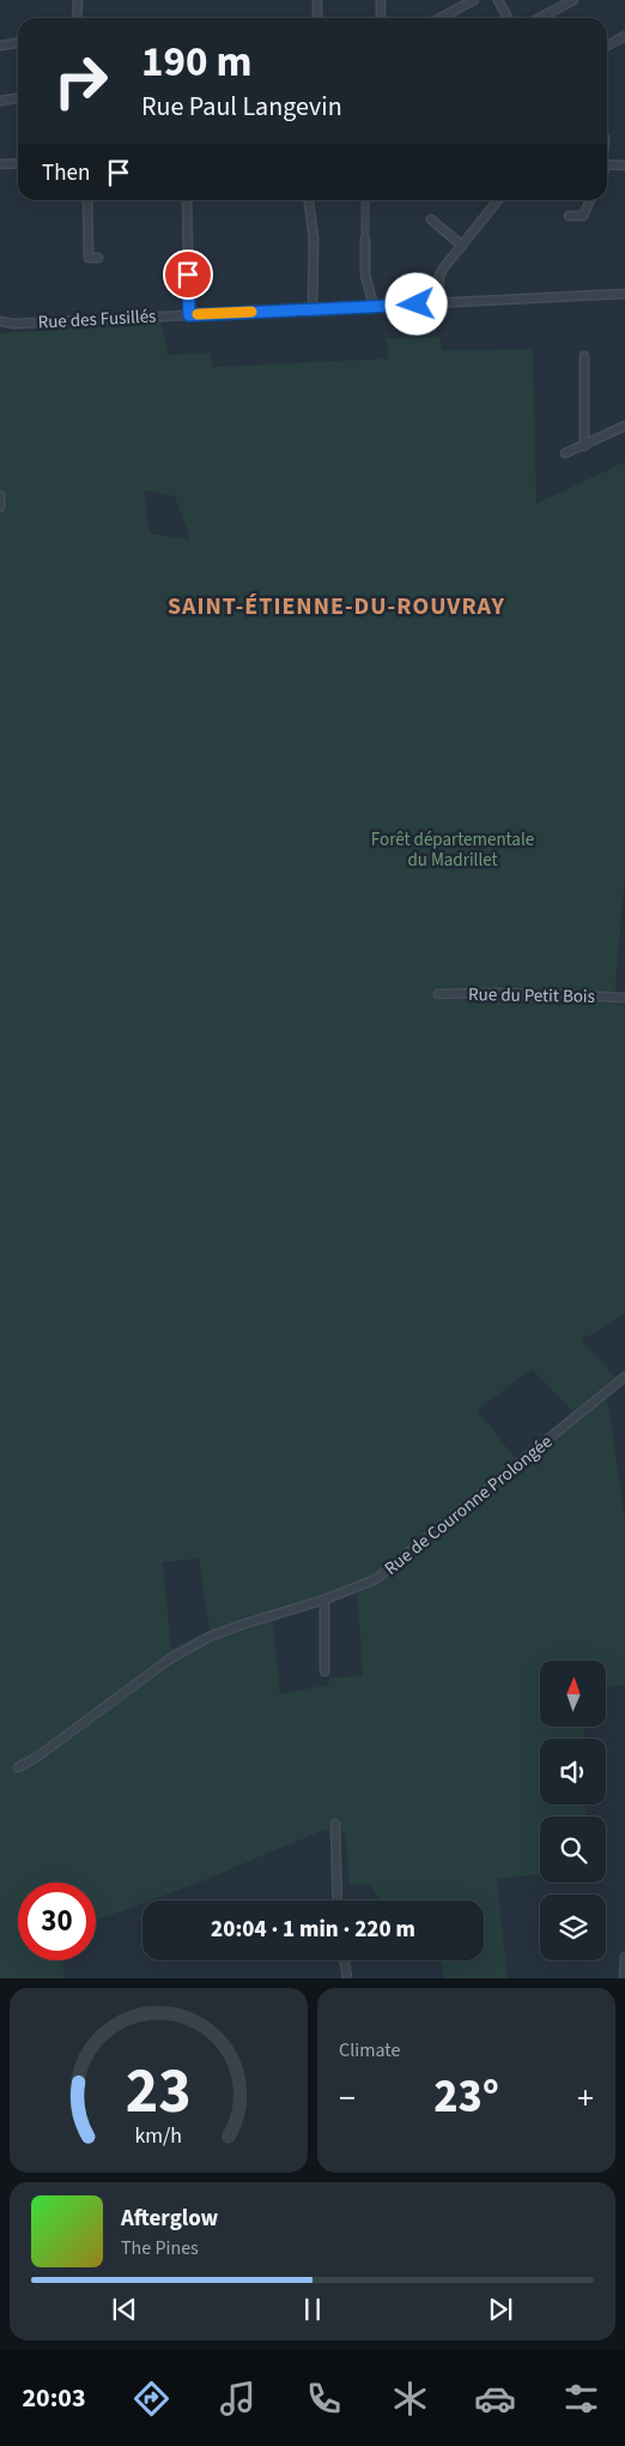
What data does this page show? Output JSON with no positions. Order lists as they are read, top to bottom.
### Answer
{
  "streets": {
    "street": ["Rue des Fusillés", "Rue du Petit Bois", "Rue de Couronne Prolongée"]
  },
  "districts": ["SAINT-ÉTIENNE-DU-ROUVRAY"],
  "parks": ["Forêt départementale du Madrillet"],
  "north": "top",
  "page": {
    "turn": ["190 m", "Rue Paul Langevin"],
    "then": "Then",
    "limit": "30",
    "trip": "20:04 · 1 min · 220 m",
    "tile": "Climate",
    "heat": ["−", "23°", "+"],
    "song": ["Afterglow", "The Pines"],
    "tabs": "20:03",
    "gauge": ["23", "km/h"]
  }
}
